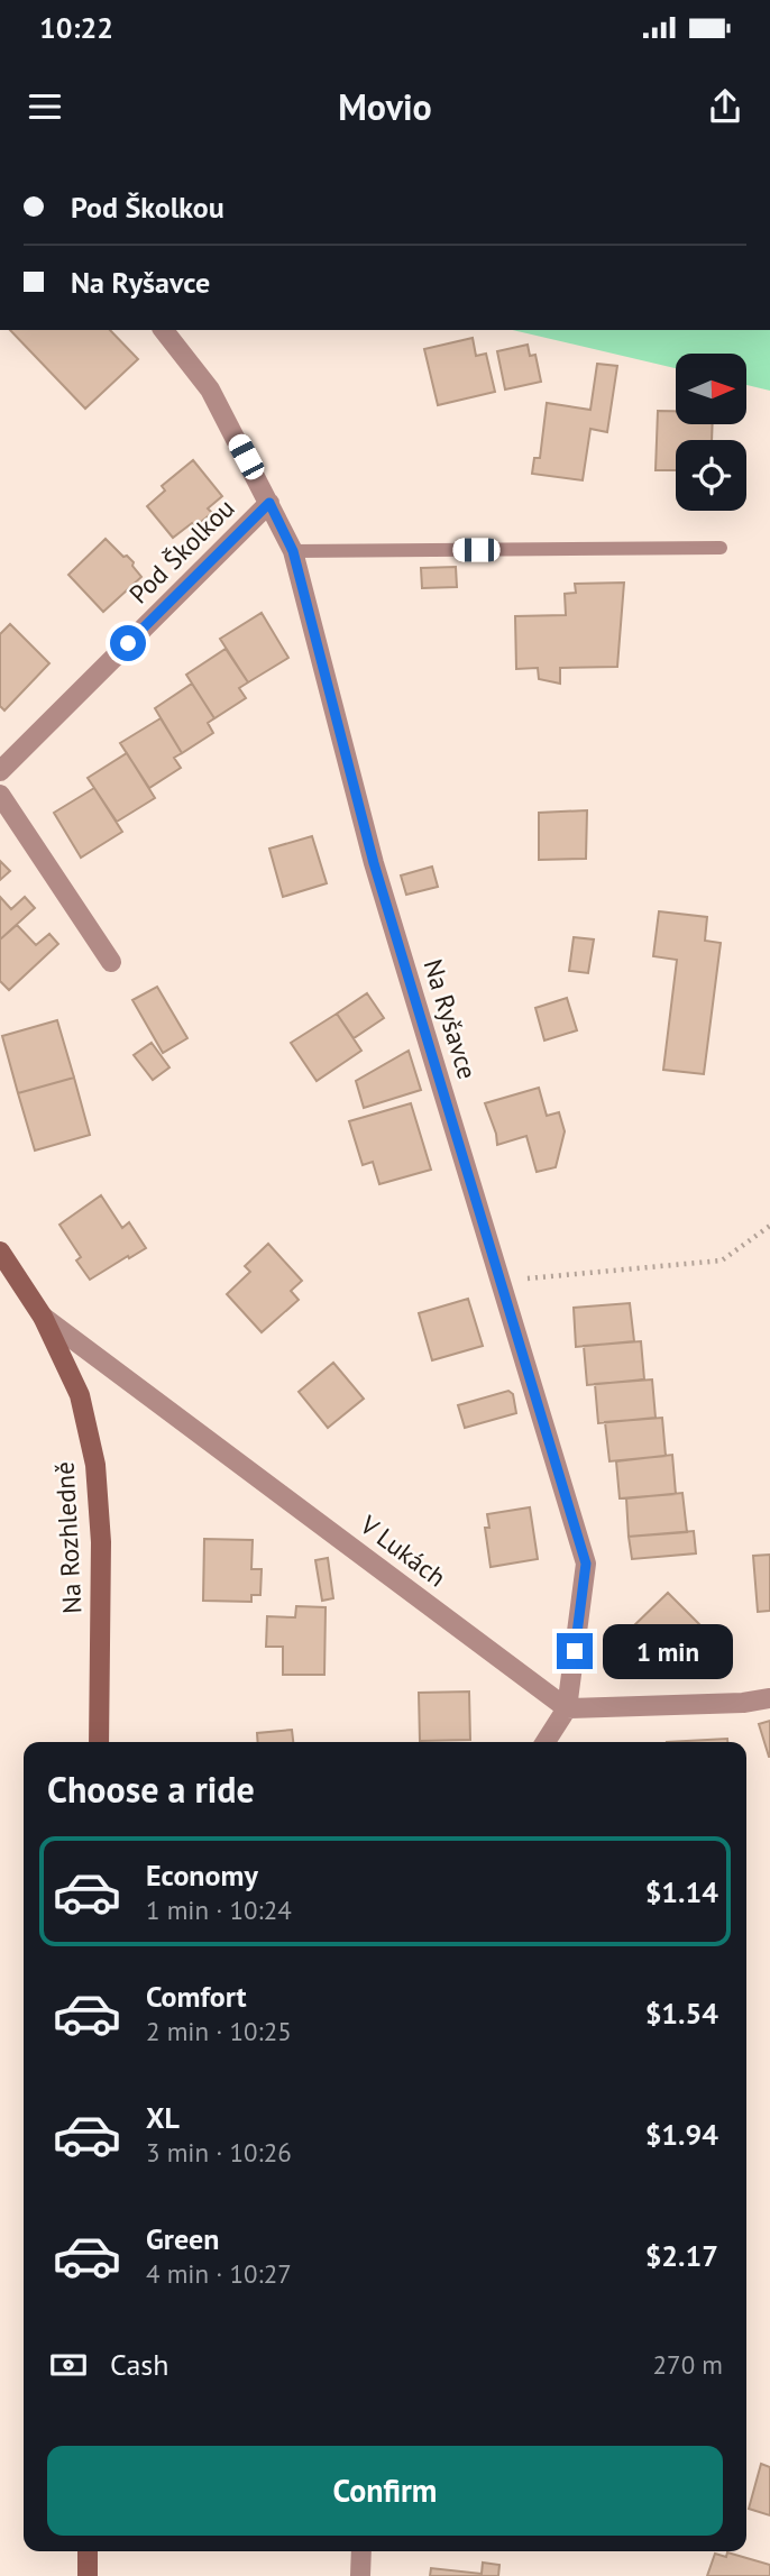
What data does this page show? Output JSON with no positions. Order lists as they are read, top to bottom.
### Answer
{
  "streets": {
    "street": [
      "Pod Školkou",
      "Na Ryšavce",
      "Na Rozhledně",
      "V Lukách"
    ]
  },
  "crossings": [
    ["Pod Školkou", "Na Ryšavce"],
    ["Na Ryšavce", "V Lukách"],
    ["Na Rozhledně", "V Lukách"]
  ],
  "north": "right",
  "page": {
    "status": "10:22",
    "header": "Movio",
    "banner": ["Pod Školkou", "Na Ryšavce"],
    "bubble": "1 min",
    "heading": "Choose a ride",
    "list": [
      {
        "name": "Economy",
        "note": "1 min · 10:24",
        "value": "$1.14"
      },
      {
        "name": "Comfort",
        "note": "2 min · 10:25",
        "value": "$1.54"
      },
      {
        "name": "XL",
        "note": "3 min · 10:26",
        "value": "$1.94"
      },
      {
        "name": "Green",
        "note": "4 min · 10:27",
        "value": "$2.17"
      }
    ],
    "pay": ["Cash", "270 m"],
    "buttons": "Confirm"
  }
}
